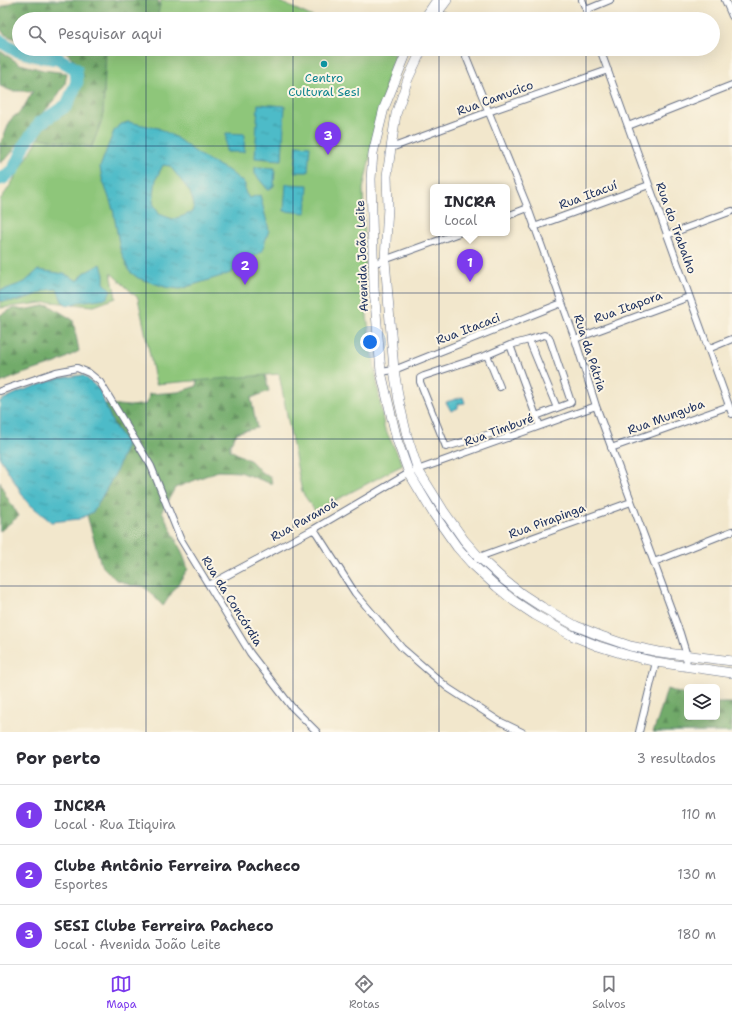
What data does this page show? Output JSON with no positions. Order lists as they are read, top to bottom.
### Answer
{
  "streets": {
    "street": [
      "Rua Camucico",
      "Rua Itacuí",
      "Rua do Trabalho",
      "Avenida João Leite",
      "Rua Itapora",
      "Rua Itacaci",
      "Rua da Pátria",
      "Rua Munguba",
      "Rua Timburé",
      "Rua Paranoá",
      "Rua Pirapinga",
      "Rua da Concórdia"
    ]
  },
  "crossings": [
    ["Rua Camucico", "Rua do Trabalho"],
    ["Rua Camucico", "Avenida João Leite"],
    ["Rua Camucico", "Rua da Pátria"],
    ["Rua Itacuí", "Rua do Trabalho"],
    ["Rua Itacuí", "Rua da Pátria"],
    ["Rua do Trabalho", "Rua Itapora"],
    ["Rua do Trabalho", "Rua Munguba"],
    ["Avenida João Leite", "Rua Itacaci"],
    ["Avenida João Leite", "Rua da Pátria"],
    ["Avenida João Leite", "Rua Timburé"],
    ["Avenida João Leite", "Rua Paranoá"],
    ["Avenida João Leite", "Rua Pirapinga"],
    ["Rua Itapora", "Rua da Pátria"],
    ["Rua Itacaci", "Rua da Pátria"],
    ["Rua da Pátria", "Rua Munguba"],
    ["Rua da Pátria", "Rua Timburé"],
    ["Rua da Pátria", "Rua Pirapinga"],
    ["Rua Timburé", "Rua Paranoá"],
    ["Rua Paranoá", "Rua da Concórdia"]
  ],
  "places": ["Centro Cultural Sesi"],
  "page": {
    "search": "Pesquisar aqui",
    "pins": ["3", "1", "2"],
    "popup": ["INCRA", "Local"],
    "heading": ["Por perto", "3 resultados"],
    "list": [
      {
        "mark": "1",
        "name": "INCRA",
        "note": "Local · Rua Itiquira",
        "value": "110 m"
      },
      {
        "mark": "2",
        "name": "Clube Antônio Ferreira Pacheco",
        "note": "Esportes",
        "value": "130 m"
      },
      {
        "mark": "3",
        "name": "SESI Clube Ferreira Pacheco",
        "note": "Local · Avenida João Leite",
        "value": "180 m"
      }
    ],
    "nav": ["Mapa", "Rotas", "Salvos"]
  }
}
